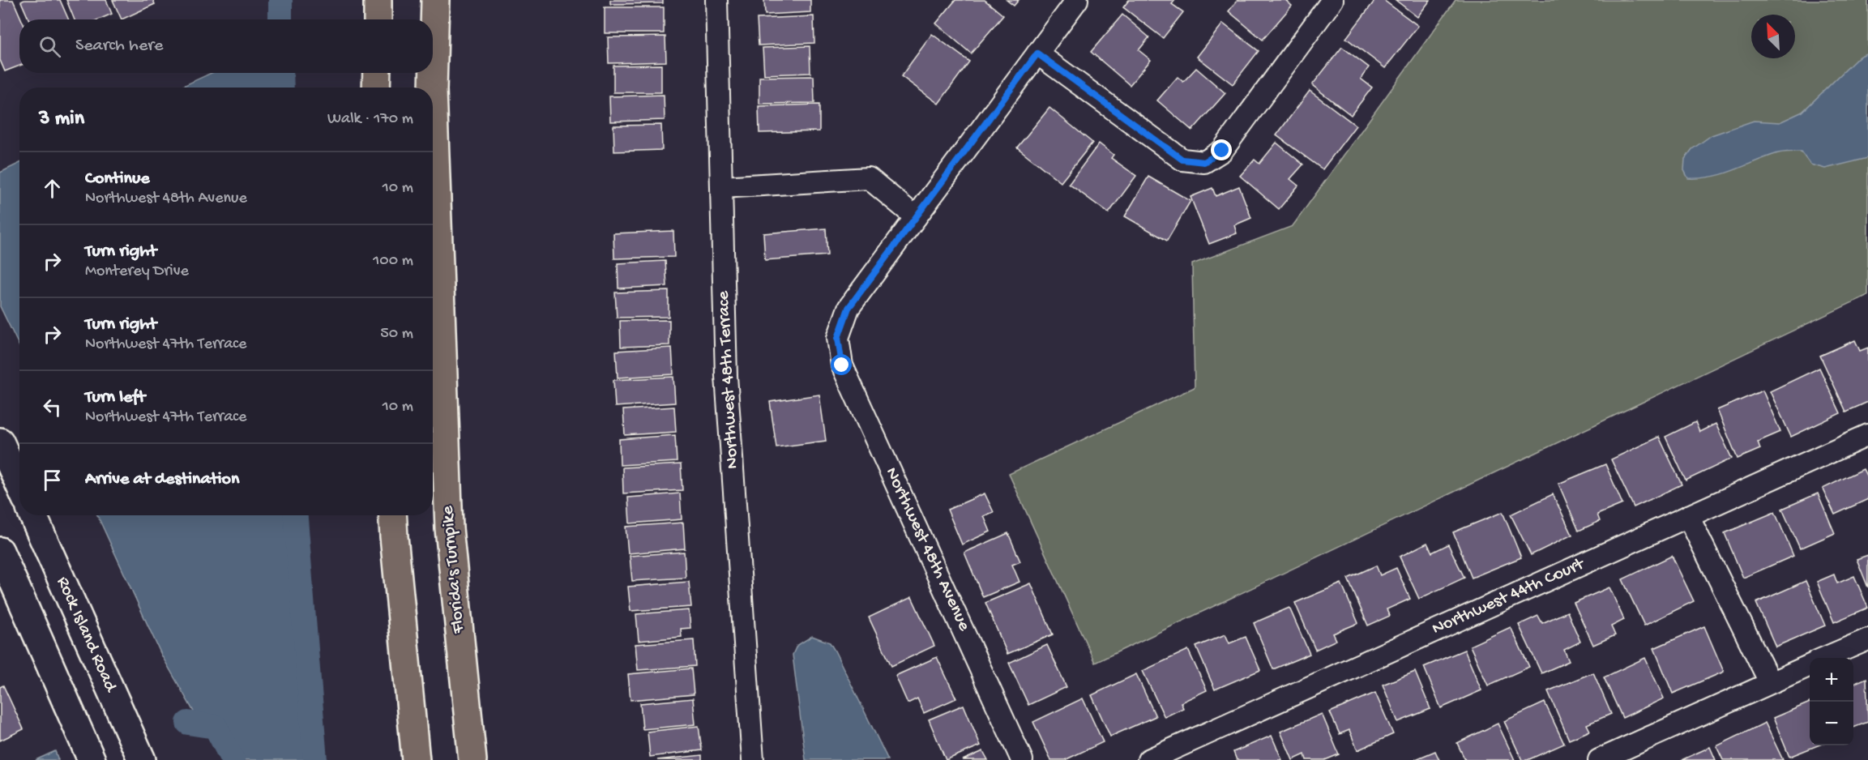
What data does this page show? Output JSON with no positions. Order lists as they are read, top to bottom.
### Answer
{
  "streets": {
    "highway": ["Florida's Turnpike"],
    "main road": ["Rock Island Road"],
    "street": ["Northwest 48th Terrace", "Northwest 48th Avenue", "Northwest 44th Court"]
  },
  "north": "top left",
  "page": {
    "search": "Search here",
    "heading": ["3 min", "Walk · 170 m"],
    "list": [
      ["Continue", "Northwest 48th Avenue", "10 m"],
      ["Turn right", "Monterey Drive", "100 m"],
      ["Turn right", "Northwest 47th Terrace", "50 m"],
      ["Turn left", "Northwest 47th Terrace", "10 m"],
      "Arrive at destination"
    ],
    "map_buttons": ["+", "−"]
  }
}
